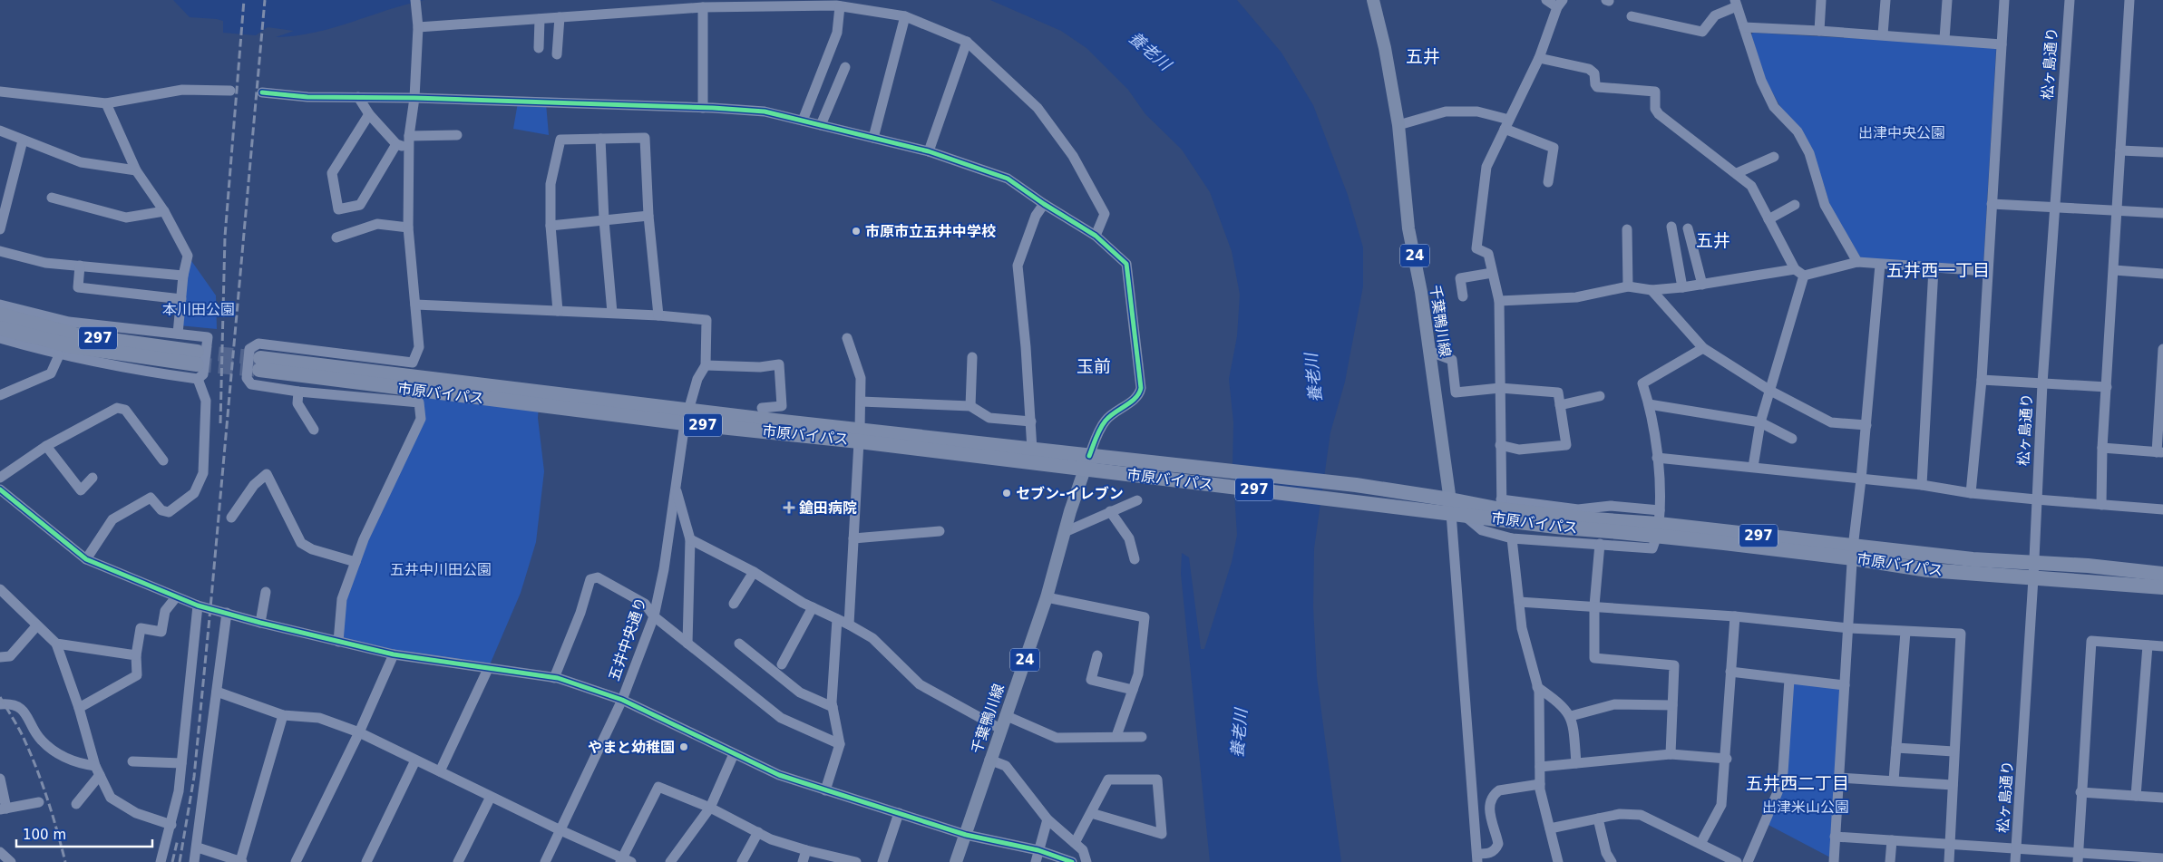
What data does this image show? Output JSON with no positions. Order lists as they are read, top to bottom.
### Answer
{
  "streets": {
    "highway": ["297", "市原バイパス"],
    "main road": ["24", "千葉鴨川線"],
    "street": ["松ヶ島通り", "五井中央通り"]
  },
  "crossings": [
    ["松ヶ島通り", "市原バイパス"],
    ["千葉鴨川線", "市原バイパス"],
    ["市原バイパス", "五井中央通り"]
  ],
  "districts": [
    "五井",
    "五井",
    "五井西一丁目",
    "玉前",
    "五井西二丁目"
  ],
  "water": ["養老川"],
  "parks": [
    "出津中央公園",
    "本川田公園",
    "五井中川田公園",
    "出津米山公園"
  ],
  "places": {
    "other": ["市原市立五井中学校", "セブン-イレブン", "やまと幼稚園"],
    "health": ["鎗田病院"]
  },
  "scale_bar": "100 m"
}
